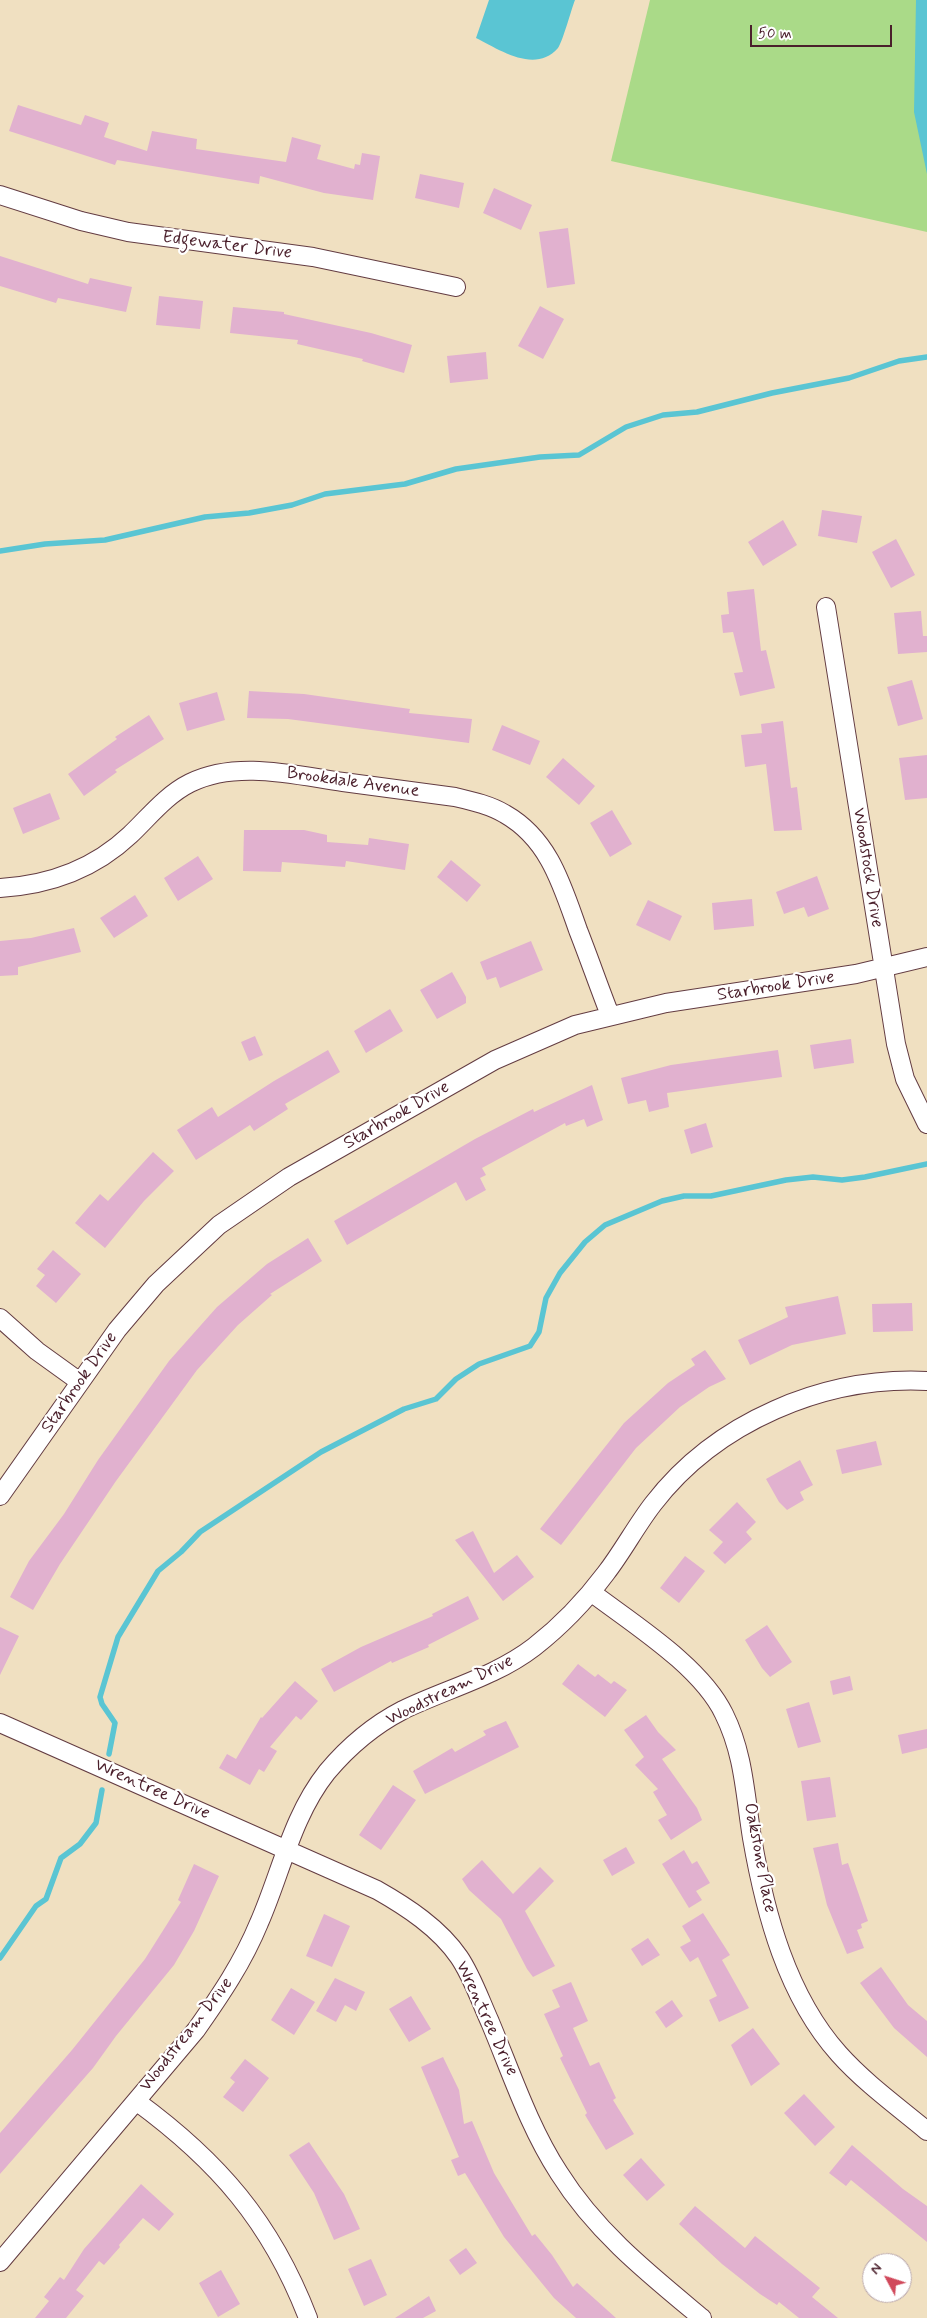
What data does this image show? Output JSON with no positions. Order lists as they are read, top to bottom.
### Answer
{
  "streets": {
    "street": [
      "Edgewater Drive",
      "Brookdale Avenue",
      "Woodstock Drive",
      "Starbrook Drive",
      "Woodstream Drive",
      "Wrentree Drive",
      "Oakstone Place"
    ]
  },
  "crossings": [
    ["Brookdale Avenue", "Starbrook Drive"],
    ["Woodstock Drive", "Starbrook Drive"],
    ["Woodstream Drive", "Wrentree Drive"],
    ["Woodstream Drive", "Oakstone Place"]
  ],
  "scale_bar": "50 m",
  "north": "top left"
}
